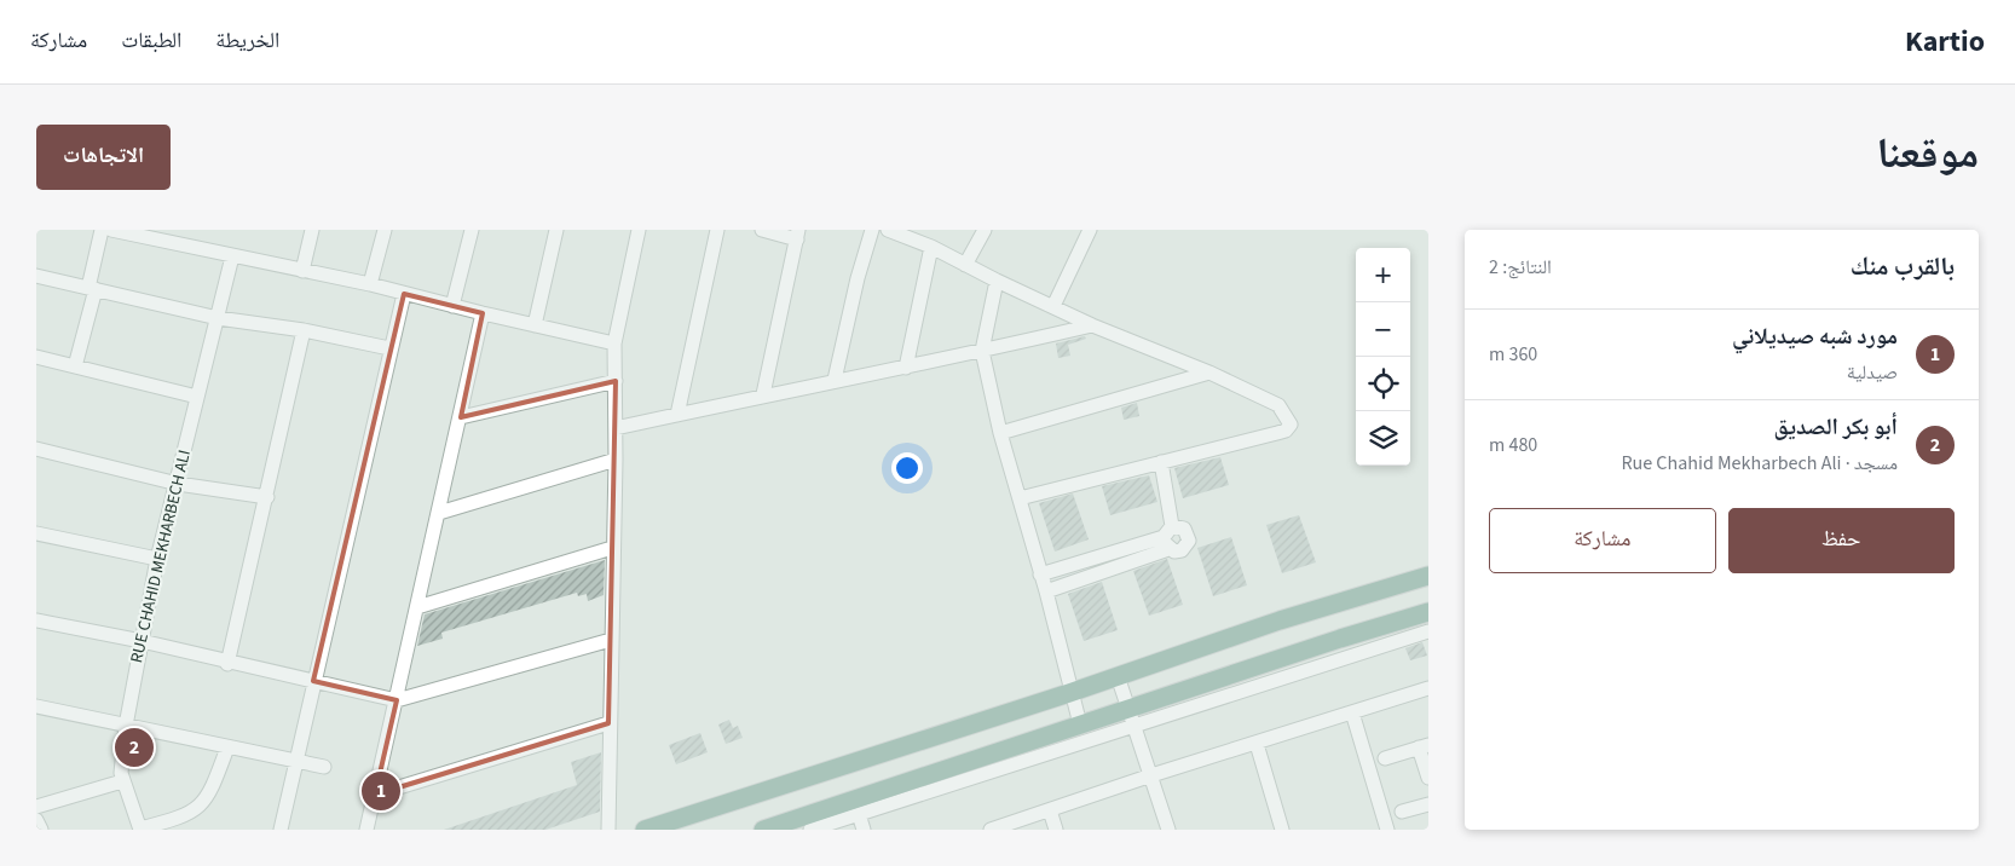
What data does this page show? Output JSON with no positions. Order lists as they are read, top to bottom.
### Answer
{
  "streets": {
    "street": ["RUE CHAHID MEKHARBECH ALI"]
  },
  "page": {
    "header": "Kartio",
    "nav": ["الخريطة", "الطبقات", "مشاركة"],
    "title": "موقعنا",
    "buttons": [
      "الاتجاهات",
      ["حفظ", "مشاركة"]
    ],
    "heading": ["بالقرب منك", "النتائج: 2"],
    "map_buttons": ["+", "−"],
    "list": [
      {
        "mark": "1",
        "name": "مورد شبه صيديلاني",
        "note": "صيدلية",
        "value": "360 m"
      },
      {
        "mark": "2",
        "name": "أبو بكر الصديق",
        "note": "مسجد · Rue Chahid Mekharbech Ali",
        "value": "480 m"
      }
    ],
    "pins": ["2", "1"]
  }
}
